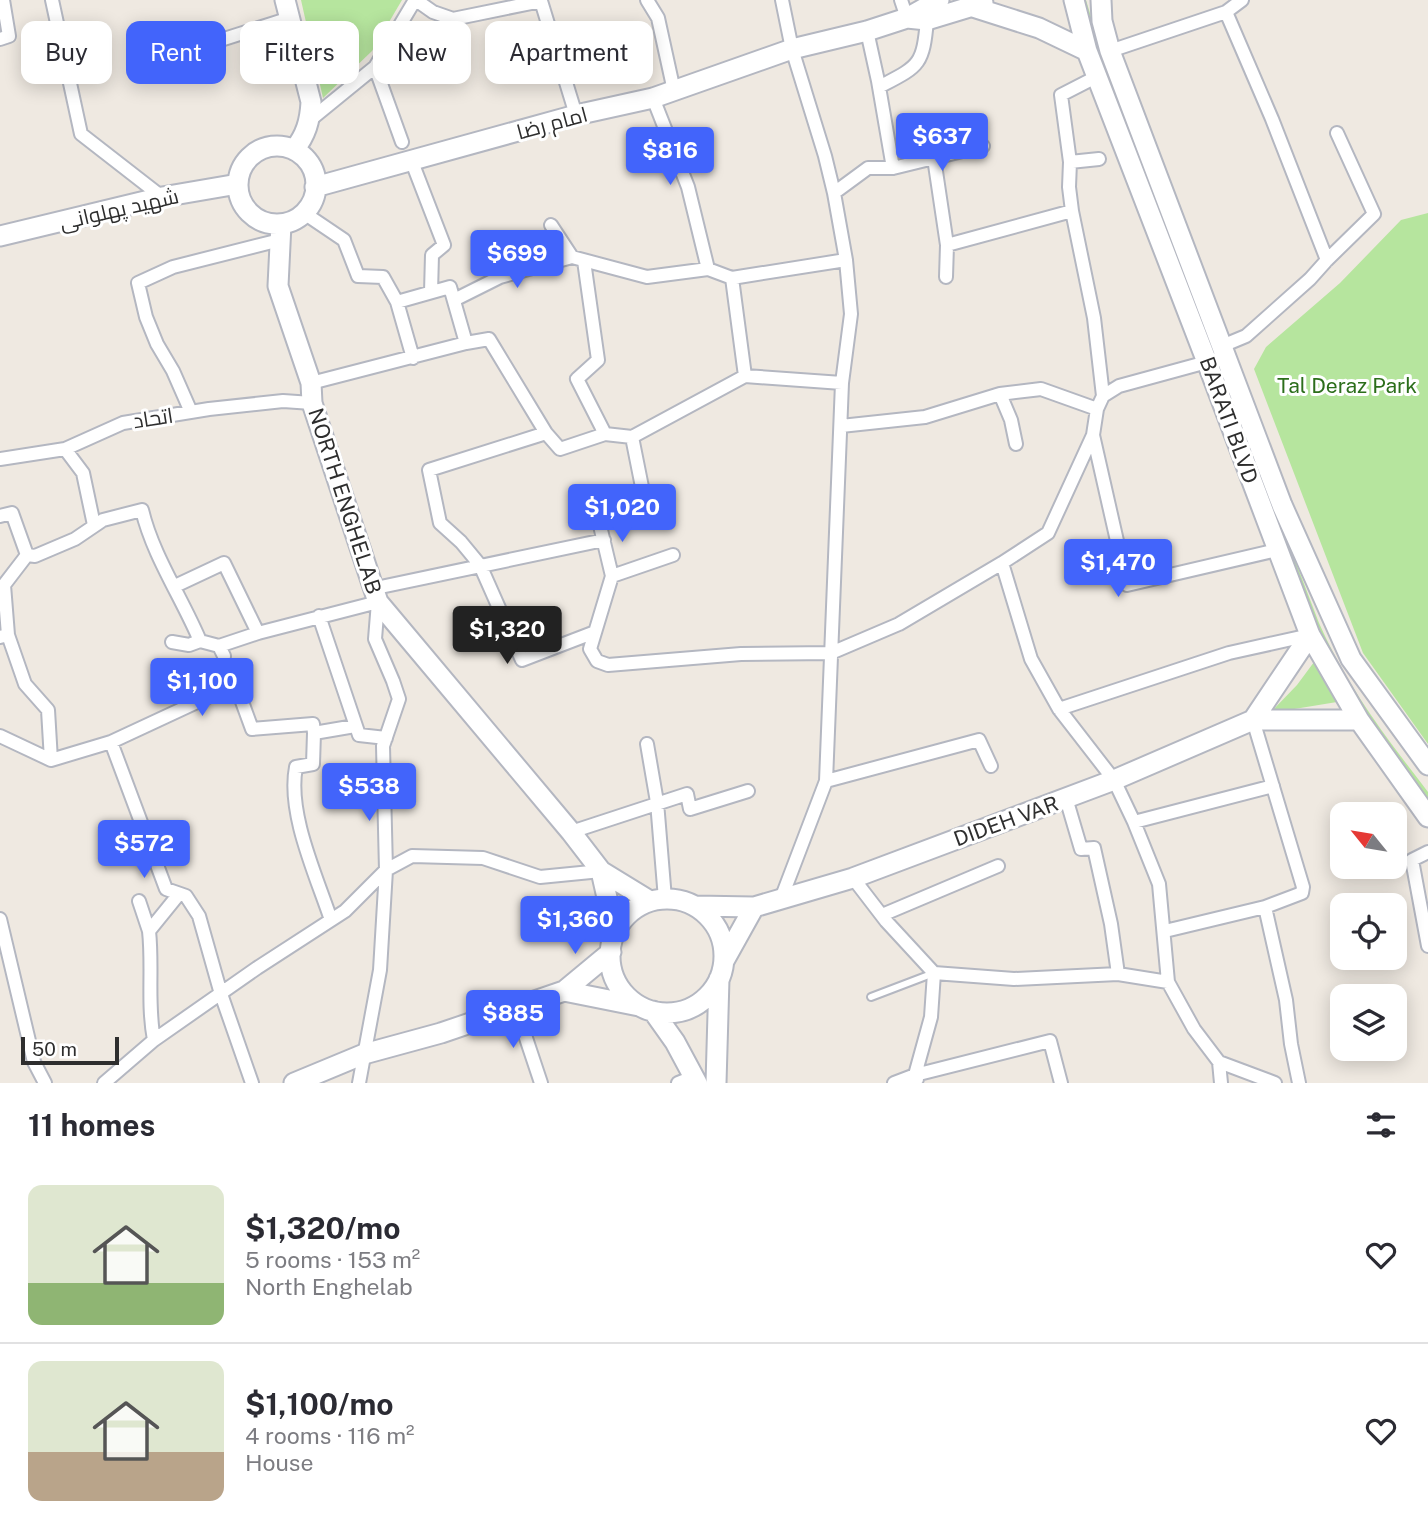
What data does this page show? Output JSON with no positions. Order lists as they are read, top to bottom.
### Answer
{
  "streets": {
    "main road": [
      "امام رضا",
      "شهید پهلوانی",
      "BARATI BLVD",
      "NORTH ENGHELAB",
      "DIDEH VAR"
    ],
    "street": ["اتحاد"]
  },
  "crossings": [
    ["امام رضا", "شهید پهلوانی"],
    ["امام رضا", "NORTH ENGHELAB"],
    ["شهید پهلوانی", "NORTH ENGHELAB"],
    ["اتحاد", "NORTH ENGHELAB"]
  ],
  "parks": ["Tal Deraz Park"],
  "scale_bar": "50 m",
  "north": "top left",
  "page": {
    "chip": [
      "Buy",
      "Rent",
      "Filters",
      "New",
      "Apartment"
    ],
    "price": [
      "$637",
      "$816",
      "$699",
      "$1,020",
      "$1,470",
      "$1,320",
      "$1,100",
      "$538",
      "$572",
      "$1,360",
      "$885"
    ],
    "scale": "50 m",
    "heading": "11 homes",
    "list": [
      {
        "name": "$1,320/mo",
        "note": "5 rooms · 153 m² · North Enghelab"
      },
      {
        "name": "$1,100/mo",
        "note": "4 rooms · 116 m² · House"
      }
    ]
  }
}
